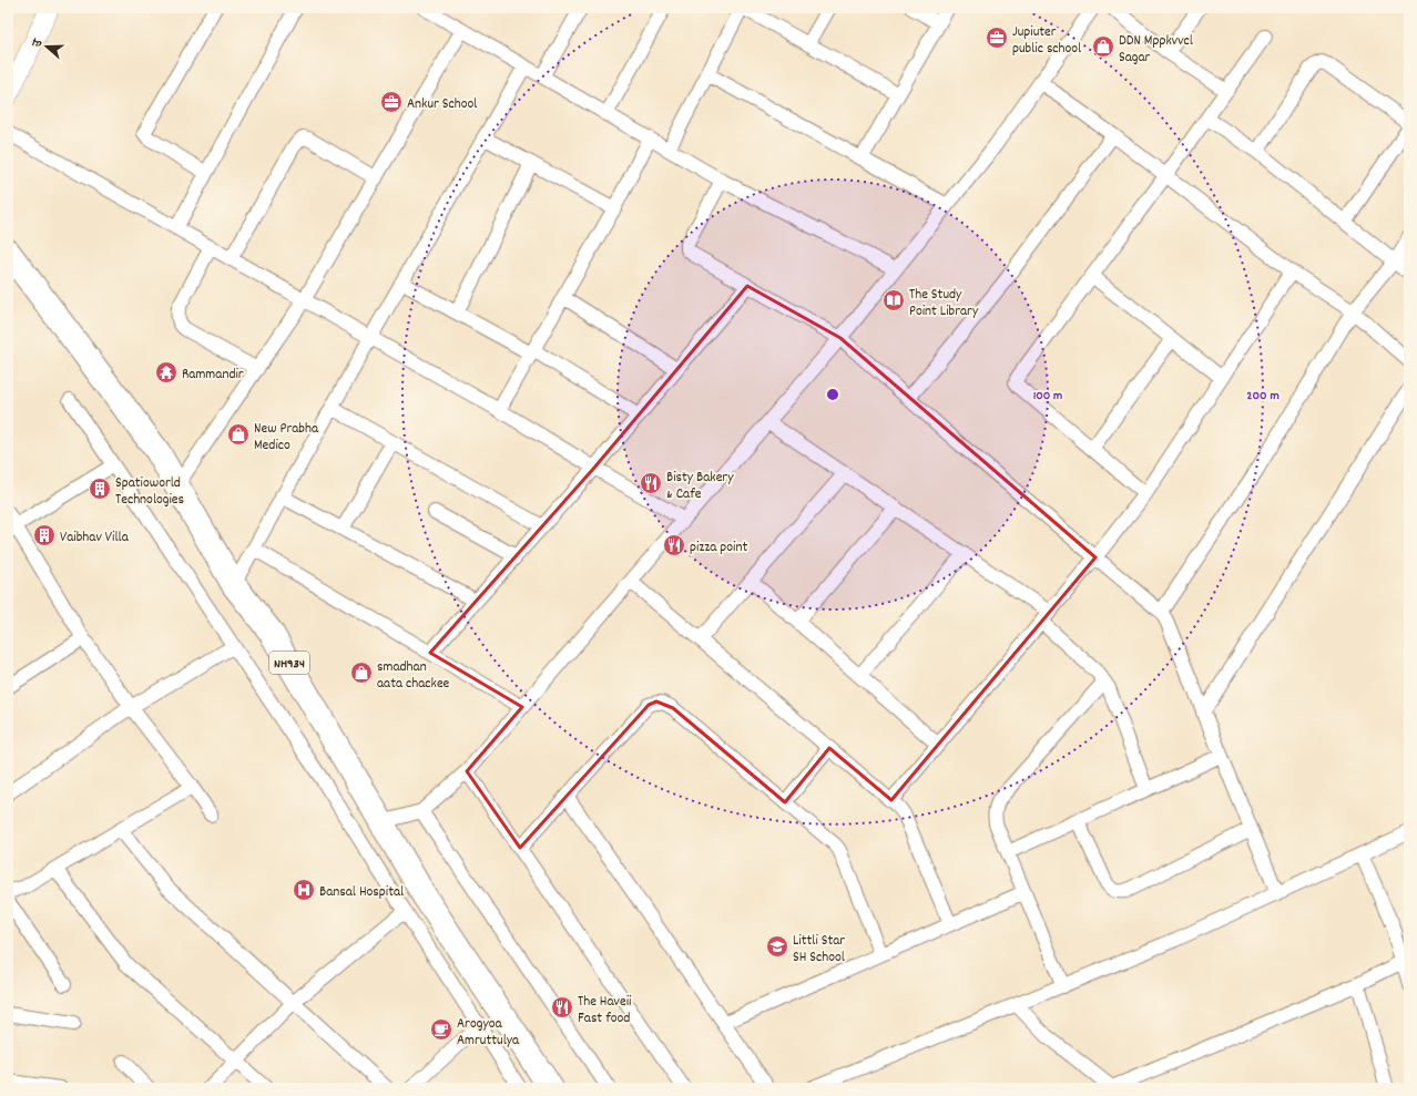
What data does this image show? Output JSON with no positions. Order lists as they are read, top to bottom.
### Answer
{
  "streets": {
    "highway": ["NH934"]
  },
  "places": {
    "office": ["Jupiuter public school", "Ankur School"],
    "shop": ["DDN Mppkvvcl Sagar", "New Prabha Medico", "smadhan aata chackee"],
    "library": ["The Study Point Library"],
    "temple": ["Rammandir"],
    "restaurant": ["Bisty Bakery & Cafe", "pizza point", "The Haveii Fast food"],
    "building": ["Spatioworld Technologies", "Vaibhav Villa"],
    "hospital": ["Bansal Hospital"],
    "school or university": ["Littli Star SH School"],
    "cafe": ["Arogyoa Amruttulya"]
  },
  "north": "left",
  "rings": ["100 m", "200 m"]
}
